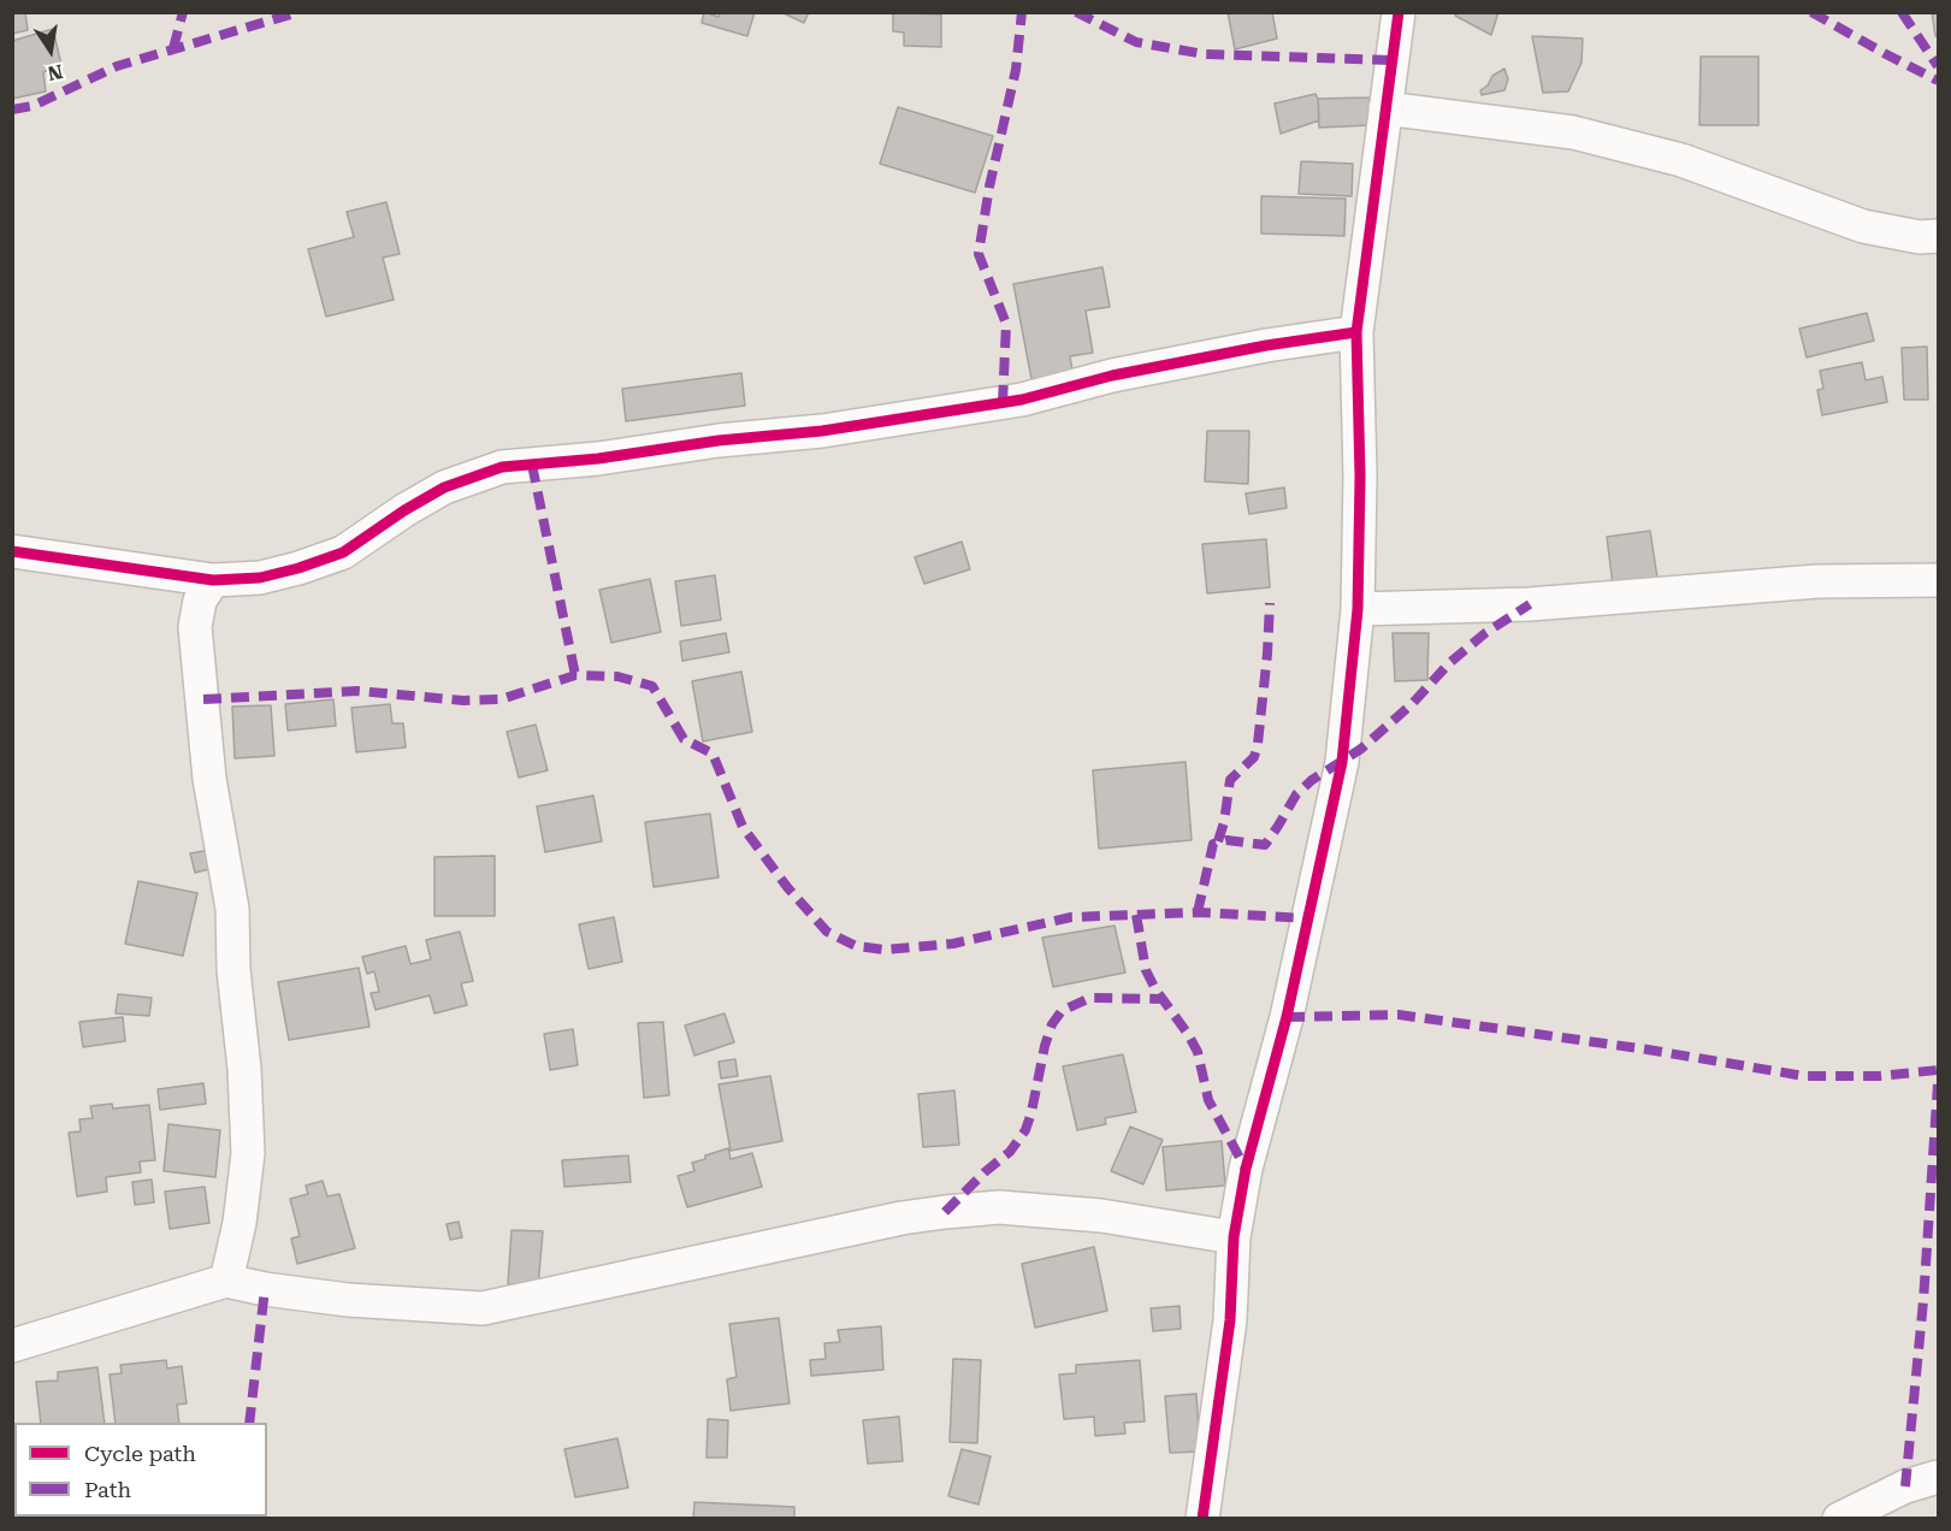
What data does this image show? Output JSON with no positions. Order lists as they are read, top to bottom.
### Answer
{
  "legend": ["Cycle path", "Path"],
  "north": "bottom"
}
